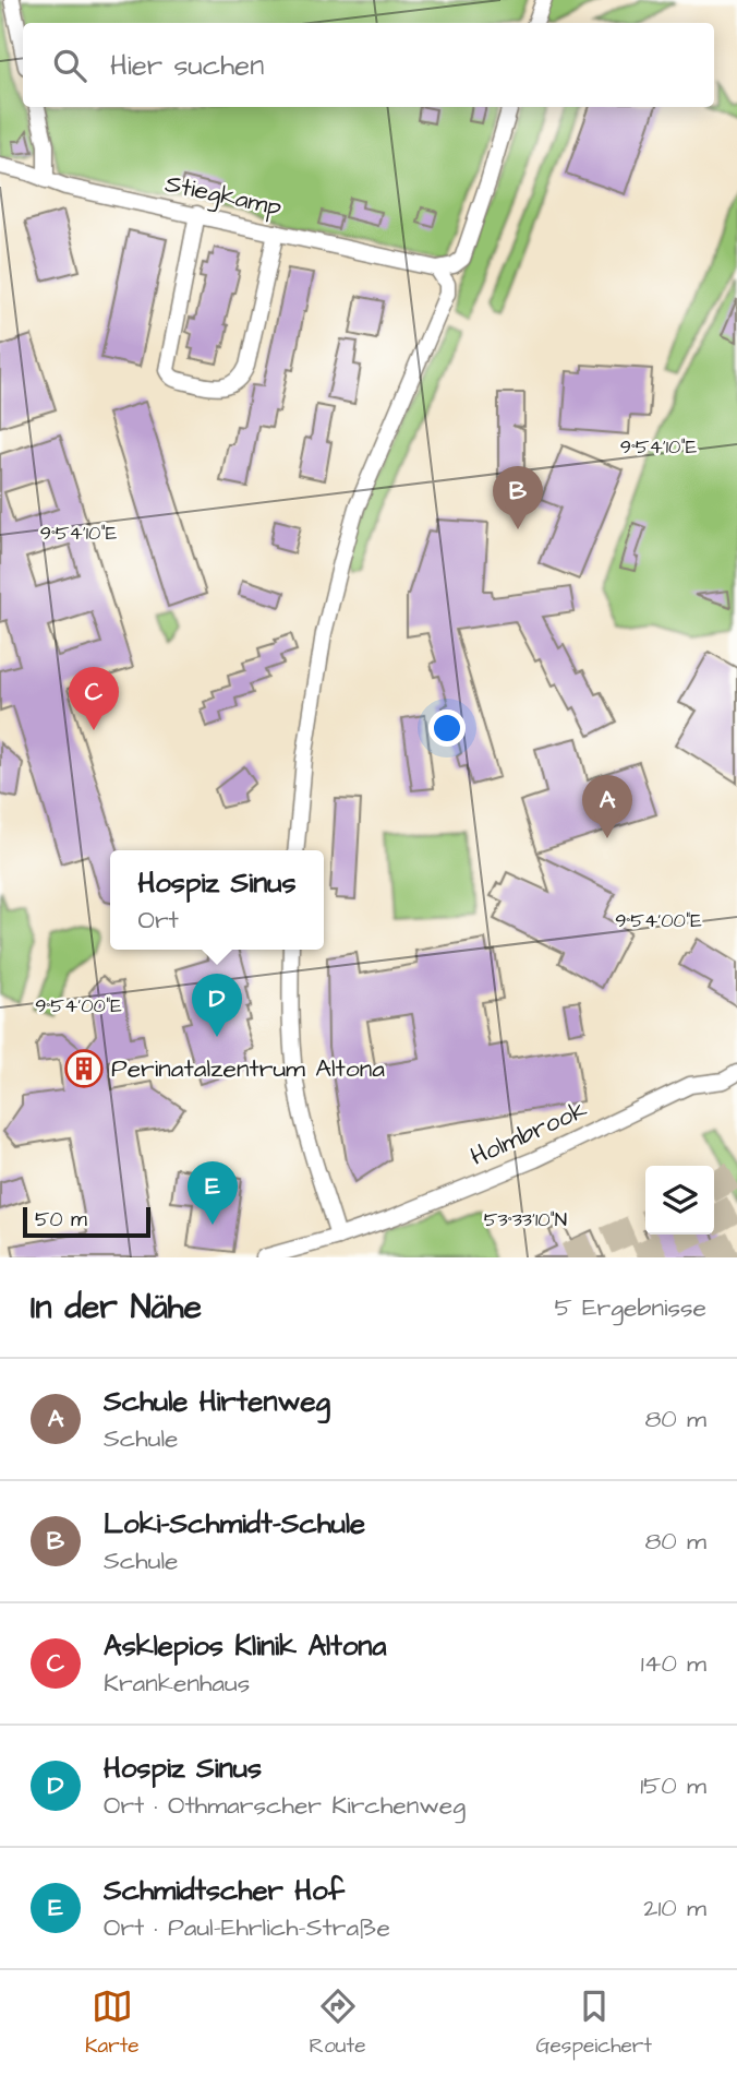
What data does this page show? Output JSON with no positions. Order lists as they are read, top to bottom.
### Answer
{
  "streets": {
    "street": ["Stiegkamp", "Holmbrook"]
  },
  "places": {
    "building": ["Perinatalzentrum Altona"]
  },
  "scale_bar": "50 m",
  "page": {
    "search": "Hier suchen",
    "pins": [
      "B",
      "C",
      "A",
      "D",
      "E"
    ],
    "popup": ["Hospiz Sinus", "Ort"],
    "scale": "50 m",
    "heading": ["In der Nähe", "5 Ergebnisse"],
    "list": [
      {
        "mark": "A",
        "name": "Schule Hirtenweg",
        "note": "Schule",
        "value": "80 m"
      },
      {
        "mark": "B",
        "name": "Loki-Schmidt-Schule",
        "note": "Schule",
        "value": "80 m"
      },
      {
        "mark": "C",
        "name": "Asklepios Klinik Altona",
        "note": "Krankenhaus",
        "value": "140 m"
      },
      {
        "mark": "D",
        "name": "Hospiz Sinus",
        "note": "Ort · Othmarscher Kirchenweg",
        "value": "150 m"
      },
      {
        "mark": "E",
        "name": "Schmidtscher Hof",
        "note": "Ort · Paul-Ehrlich-Straße",
        "value": "210 m"
      }
    ],
    "nav": ["Karte", "Route", "Gespeichert"]
  },
  "coordinates": ["9°54'10\"E", "9°54'00\"E", "53°33'10\"N"]
}
